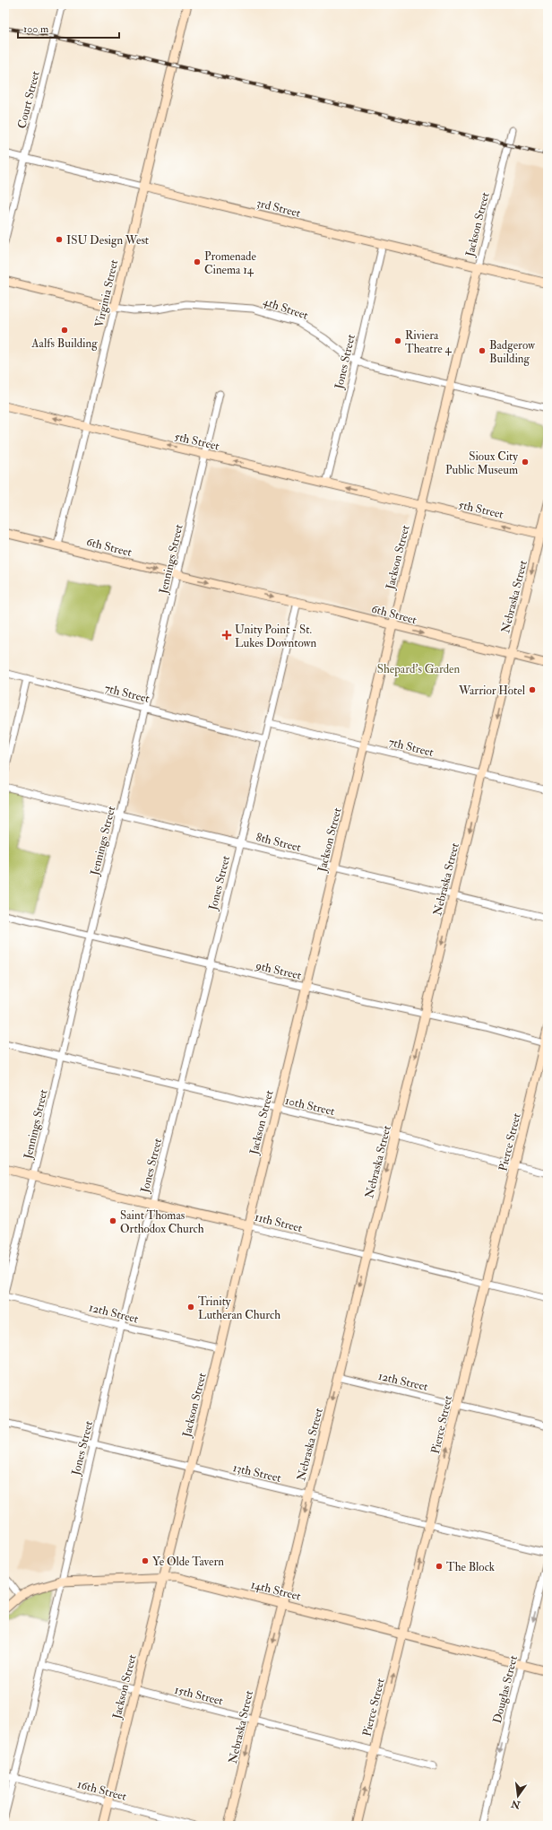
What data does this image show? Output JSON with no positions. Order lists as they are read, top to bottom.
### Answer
{
  "streets": {
    "main road": [
      "3rd Street",
      "Jackson Street",
      "Virginia Street",
      "4th Street",
      "5th Street",
      "6th Street",
      "Nebraska Street",
      "Pierce Street",
      "11th Street",
      "14th Street"
    ],
    "street": [
      "Court Street",
      "Jones Street",
      "Jennings Street",
      "7th Street",
      "8th Street",
      "9th Street",
      "10th Street",
      "12th Street",
      "13th Street",
      "Douglas Street",
      "15th Street",
      "16th Street"
    ]
  },
  "crossings": [
    ["Court Street", "3rd Street"],
    ["3rd Street", "Jackson Street"],
    ["3rd Street", "Virginia Street"],
    ["3rd Street", "Jones Street"],
    ["Jackson Street", "4th Street"],
    ["Jackson Street", "5th Street"],
    ["Jackson Street", "6th Street"],
    ["Jackson Street", "7th Street"],
    ["Jackson Street", "8th Street"],
    ["Jackson Street", "9th Street"],
    ["Jackson Street", "10th Street"],
    ["Jackson Street", "11th Street"],
    ["Jackson Street", "12th Street"],
    ["Jackson Street", "13th Street"],
    ["Jackson Street", "14th Street"],
    ["Jackson Street", "15th Street"],
    ["Jackson Street", "16th Street"],
    ["Virginia Street", "4th Street"],
    ["Virginia Street", "5th Street"],
    ["Virginia Street", "6th Street"],
    ["4th Street", "Jones Street"],
    ["Jones Street", "5th Street"],
    ["Jones Street", "6th Street"],
    ["Jones Street", "7th Street"],
    ["Jones Street", "8th Street"],
    ["Jones Street", "9th Street"],
    ["Jones Street", "10th Street"],
    ["Jones Street", "11th Street"],
    ["Jones Street", "12th Street"],
    ["Jones Street", "13th Street"],
    ["Jones Street", "14th Street"],
    ["Jones Street", "15th Street"],
    ["Jones Street", "16th Street"],
    ["5th Street", "Jennings Street"],
    ["5th Street", "Nebraska Street"],
    ["6th Street", "Jennings Street"],
    ["6th Street", "Nebraska Street"],
    ["Jennings Street", "7th Street"],
    ["Jennings Street", "8th Street"],
    ["Jennings Street", "9th Street"],
    ["Jennings Street", "10th Street"],
    ["Jennings Street", "11th Street"],
    ["Nebraska Street", "7th Street"],
    ["Nebraska Street", "8th Street"],
    ["Nebraska Street", "9th Street"],
    ["Nebraska Street", "10th Street"],
    ["Nebraska Street", "11th Street"],
    ["Nebraska Street", "12th Street"],
    ["Nebraska Street", "13th Street"],
    ["Nebraska Street", "14th Street"],
    ["Nebraska Street", "15th Street"],
    ["9th Street", "Pierce Street"],
    ["10th Street", "Pierce Street"],
    ["Pierce Street", "11th Street"],
    ["Pierce Street", "12th Street"],
    ["Pierce Street", "13th Street"],
    ["Pierce Street", "14th Street"],
    ["Pierce Street", "15th Street"],
    ["14th Street", "Douglas Street"]
  ],
  "one_way": [
    "5th Street",
    "6th Street",
    "Nebraska Street",
    "Pierce Street",
    "Douglas Street"
  ],
  "parks": ["Shepard’s Garden"],
  "places": {
    "other": [
      "ISU Design West",
      "Promenade Cinema 14",
      "Aalfs Building",
      "Riviera Theatre 4",
      "Badgerow Building",
      "Sioux City Public Museum",
      "Warrior Hotel",
      "Saint Thomas Orthodox Church",
      "Trinity Lutheran Church",
      "Ye Olde Tavern",
      "The Block"
    ],
    "health": ["Unity Point - St. Lukes Downtown"]
  },
  "scale_bar": "100 m",
  "north": "bottom"
}
